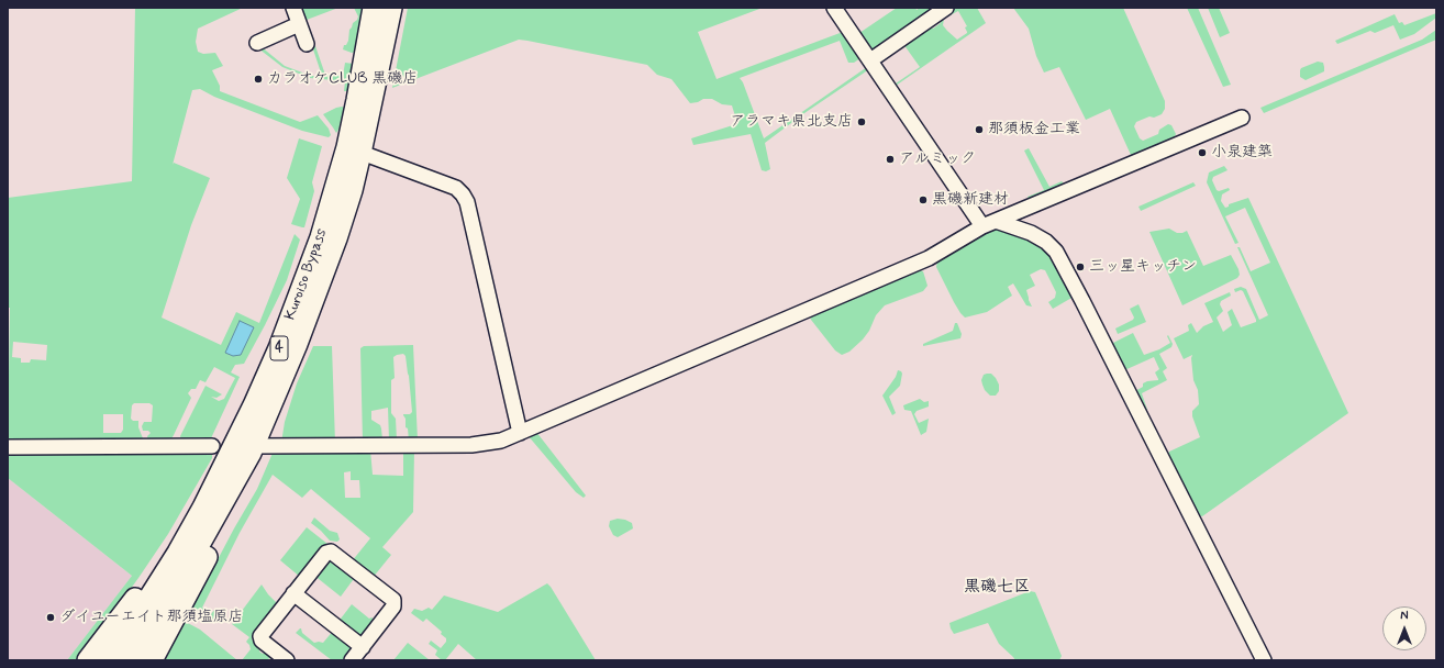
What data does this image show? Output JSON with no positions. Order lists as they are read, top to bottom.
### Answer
{
  "streets": {
    "highway": ["Kuroiso Bypass", "4"]
  },
  "crossings": [
    ["Kuroiso Bypass", "4"]
  ],
  "districts": ["黒磯七区"],
  "places": [
    "カラオケCLUB 黒磯店",
    "アラマキ県北支店",
    "那須板金工業",
    "小泉建築",
    "アルミック",
    "黒磯新建材",
    "三ッ星キッチン",
    "ダイユーエイト那須塩原店"
  ],
  "north": "top"
}
